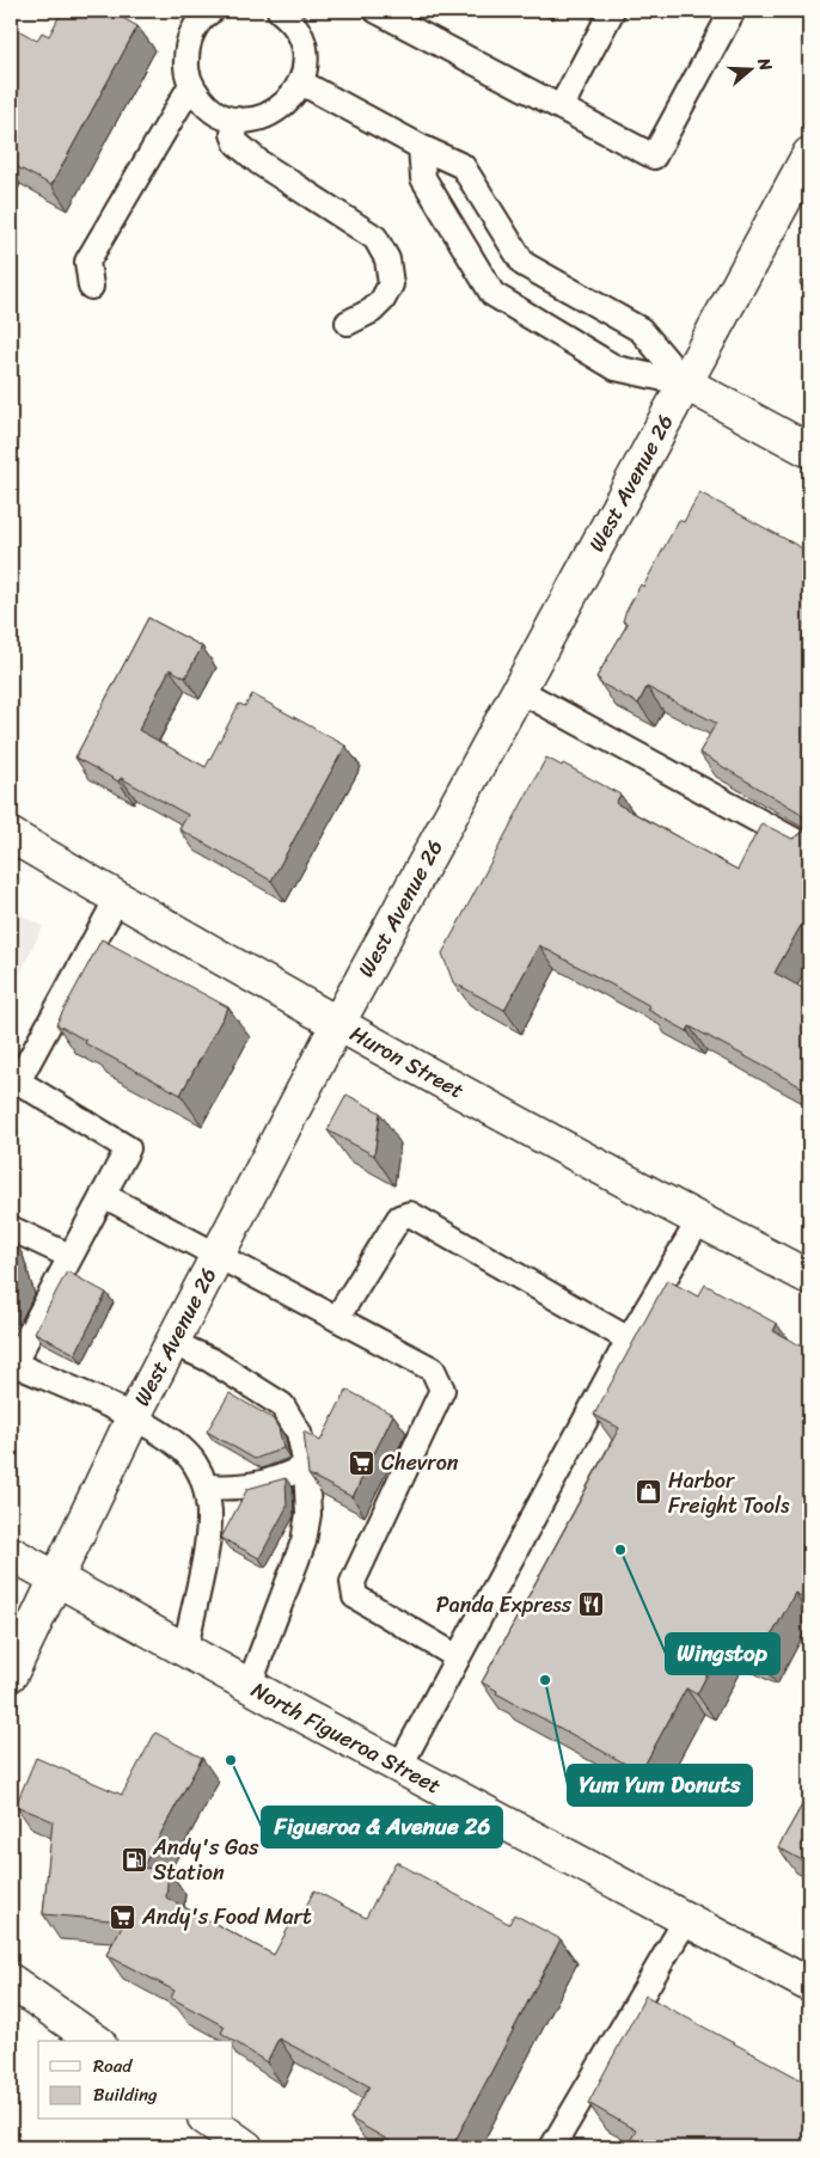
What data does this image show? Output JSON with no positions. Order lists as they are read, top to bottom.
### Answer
{
  "streets": {
    "main road": ["West Avenue 26", "Huron Street", "North Figueroa Street"]
  },
  "crossings": [
    ["West Avenue 26", "Huron Street"],
    ["West Avenue 26", "North Figueroa Street"]
  ],
  "places": {
    "supermarket": ["Chevron", "Andy's Food Mart"],
    "shop": ["Harbor Freight Tools"],
    "other": ["Wingstop", "Yum Yum Donuts", "Figueroa & Avenue 26"],
    "restaurant": ["Panda Express"],
    "fuel station": ["Andy's Gas Station"]
  },
  "legend": ["Road", "Building"],
  "north": "right"
}
